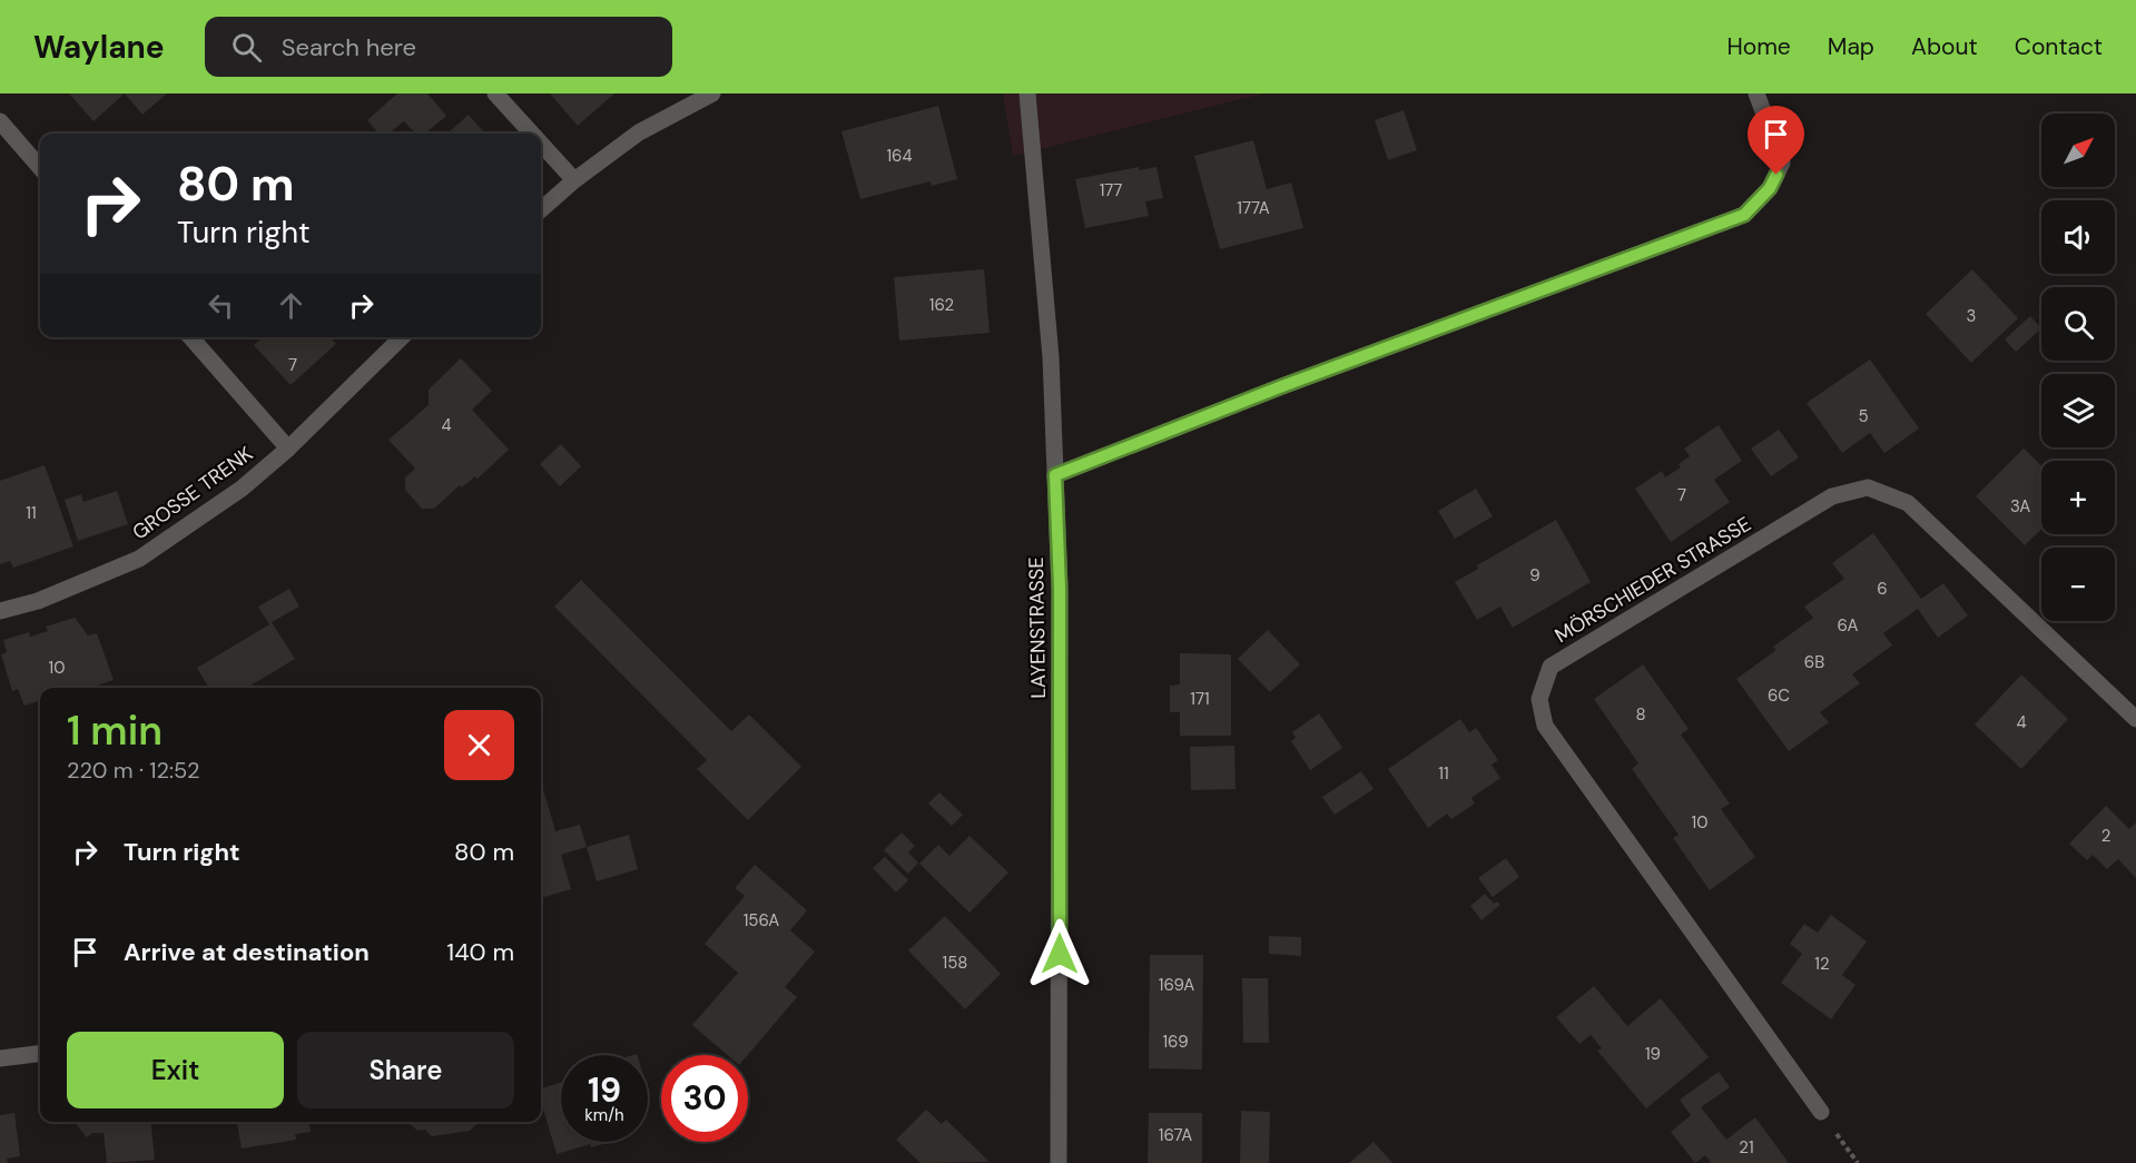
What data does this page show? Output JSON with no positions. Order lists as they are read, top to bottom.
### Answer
{
  "streets": {
    "street": ["GROSSE TRENK", "MÖRSCHIEDER STRASSE", "LAYENSTRASSE"]
  },
  "house_numbers": [
    "164",
    "177",
    "177A",
    "162",
    "3",
    "7",
    "5",
    "4",
    "7",
    "3A",
    "11",
    "9",
    "6",
    "6A",
    "6B",
    "10",
    "6C",
    "171",
    "8",
    "4",
    "11",
    "10",
    "2",
    "156A",
    "158",
    "12",
    "169A",
    "169",
    "19",
    "167A",
    "21"
  ],
  "north": "top right",
  "page": {
    "header": "Waylane",
    "search": "Search here",
    "nav": [
      "Home",
      "Map",
      "About",
      "Contact"
    ],
    "map_buttons": ["+", "−"],
    "turn": ["80 m", "Turn right"],
    "heading": ["1 min", "220 m · 12:52"],
    "list": [
      {
        "name": "Turn right",
        "value": "80 m"
      },
      {
        "name": "Arrive at destination",
        "value": "140 m"
      }
    ],
    "buttons": ["Exit", "Share"],
    "speed": "19 km/h",
    "limit": "30"
  }
}
